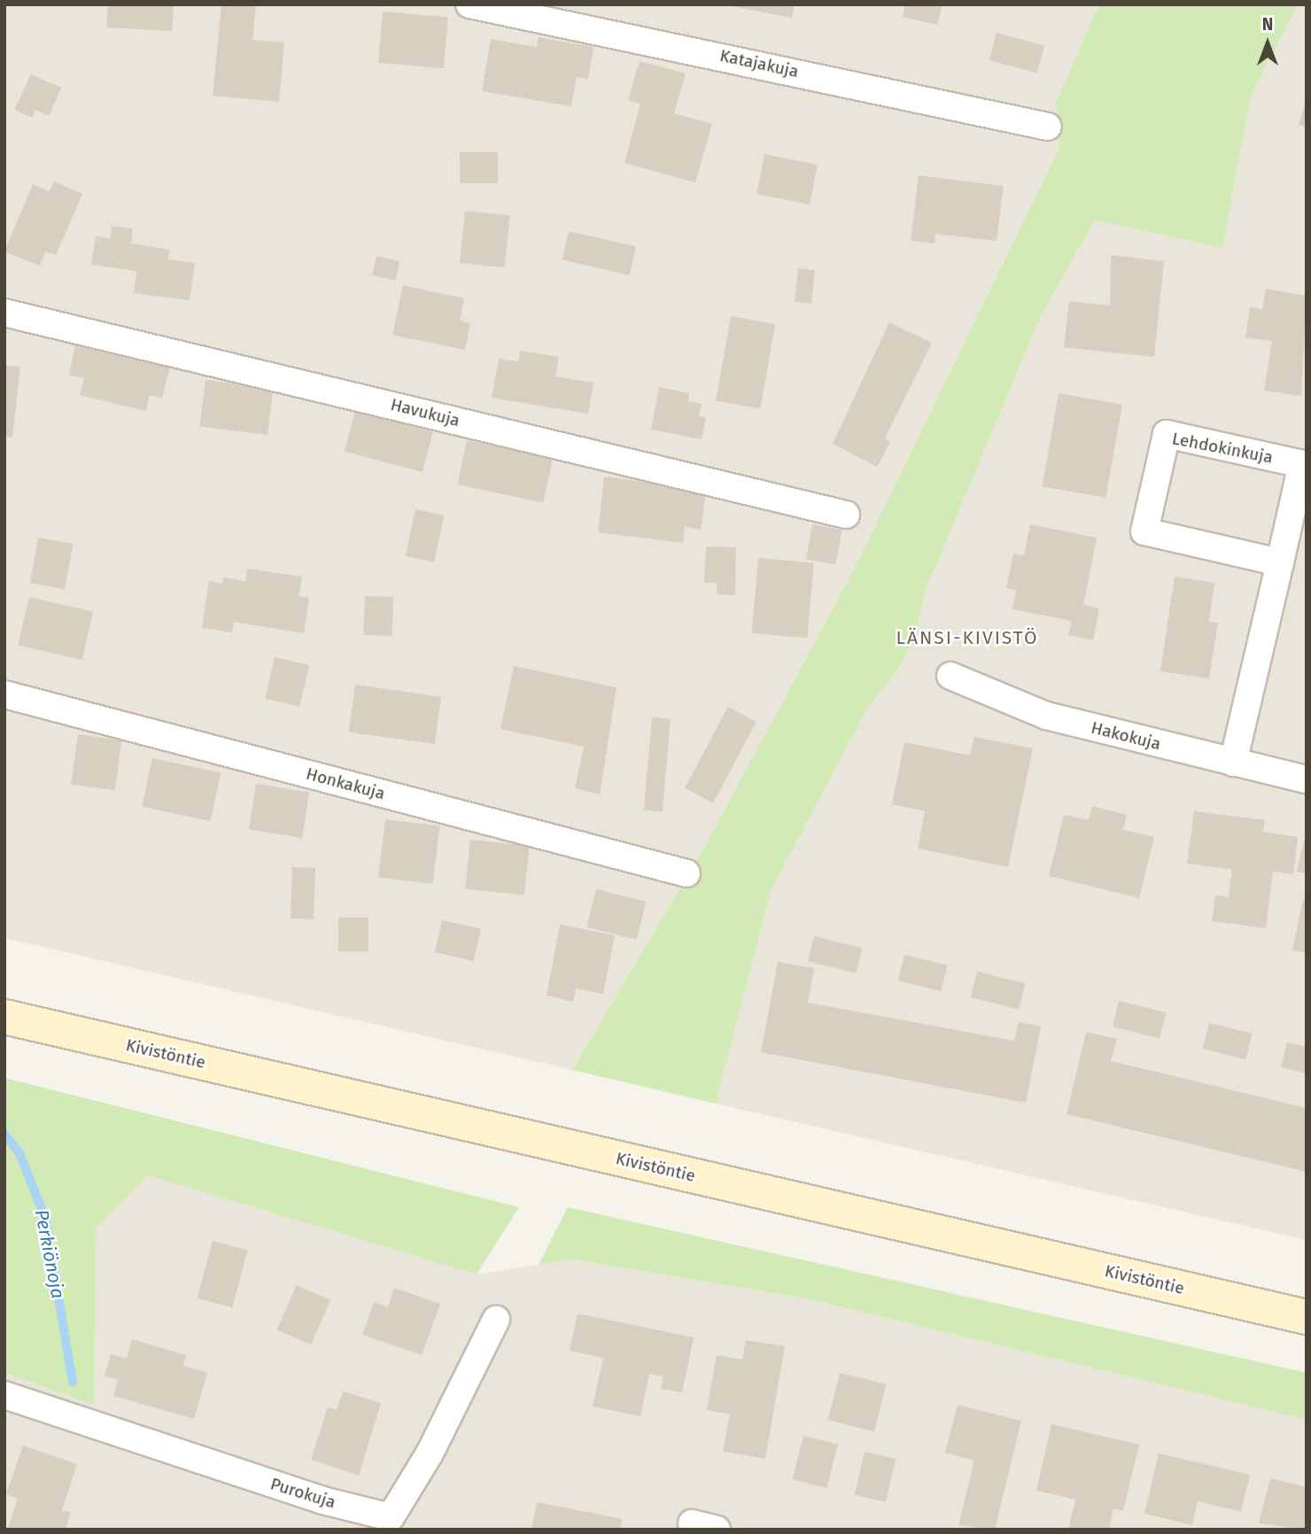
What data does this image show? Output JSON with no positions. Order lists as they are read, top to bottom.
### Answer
{
  "streets": {
    "main road": ["Kivistöntie"],
    "street": [
      "Katajakuja",
      "Havukuja",
      "Lehdokinkuja",
      "Hakokuja",
      "Honkakuja",
      "Purokuja"
    ]
  },
  "crossings": [
    ["Lehdokinkuja", "Hakokuja"]
  ],
  "districts": ["LÄNSI-KIVISTÖ"],
  "water": ["Perkiönoja"],
  "north": "top"
}
